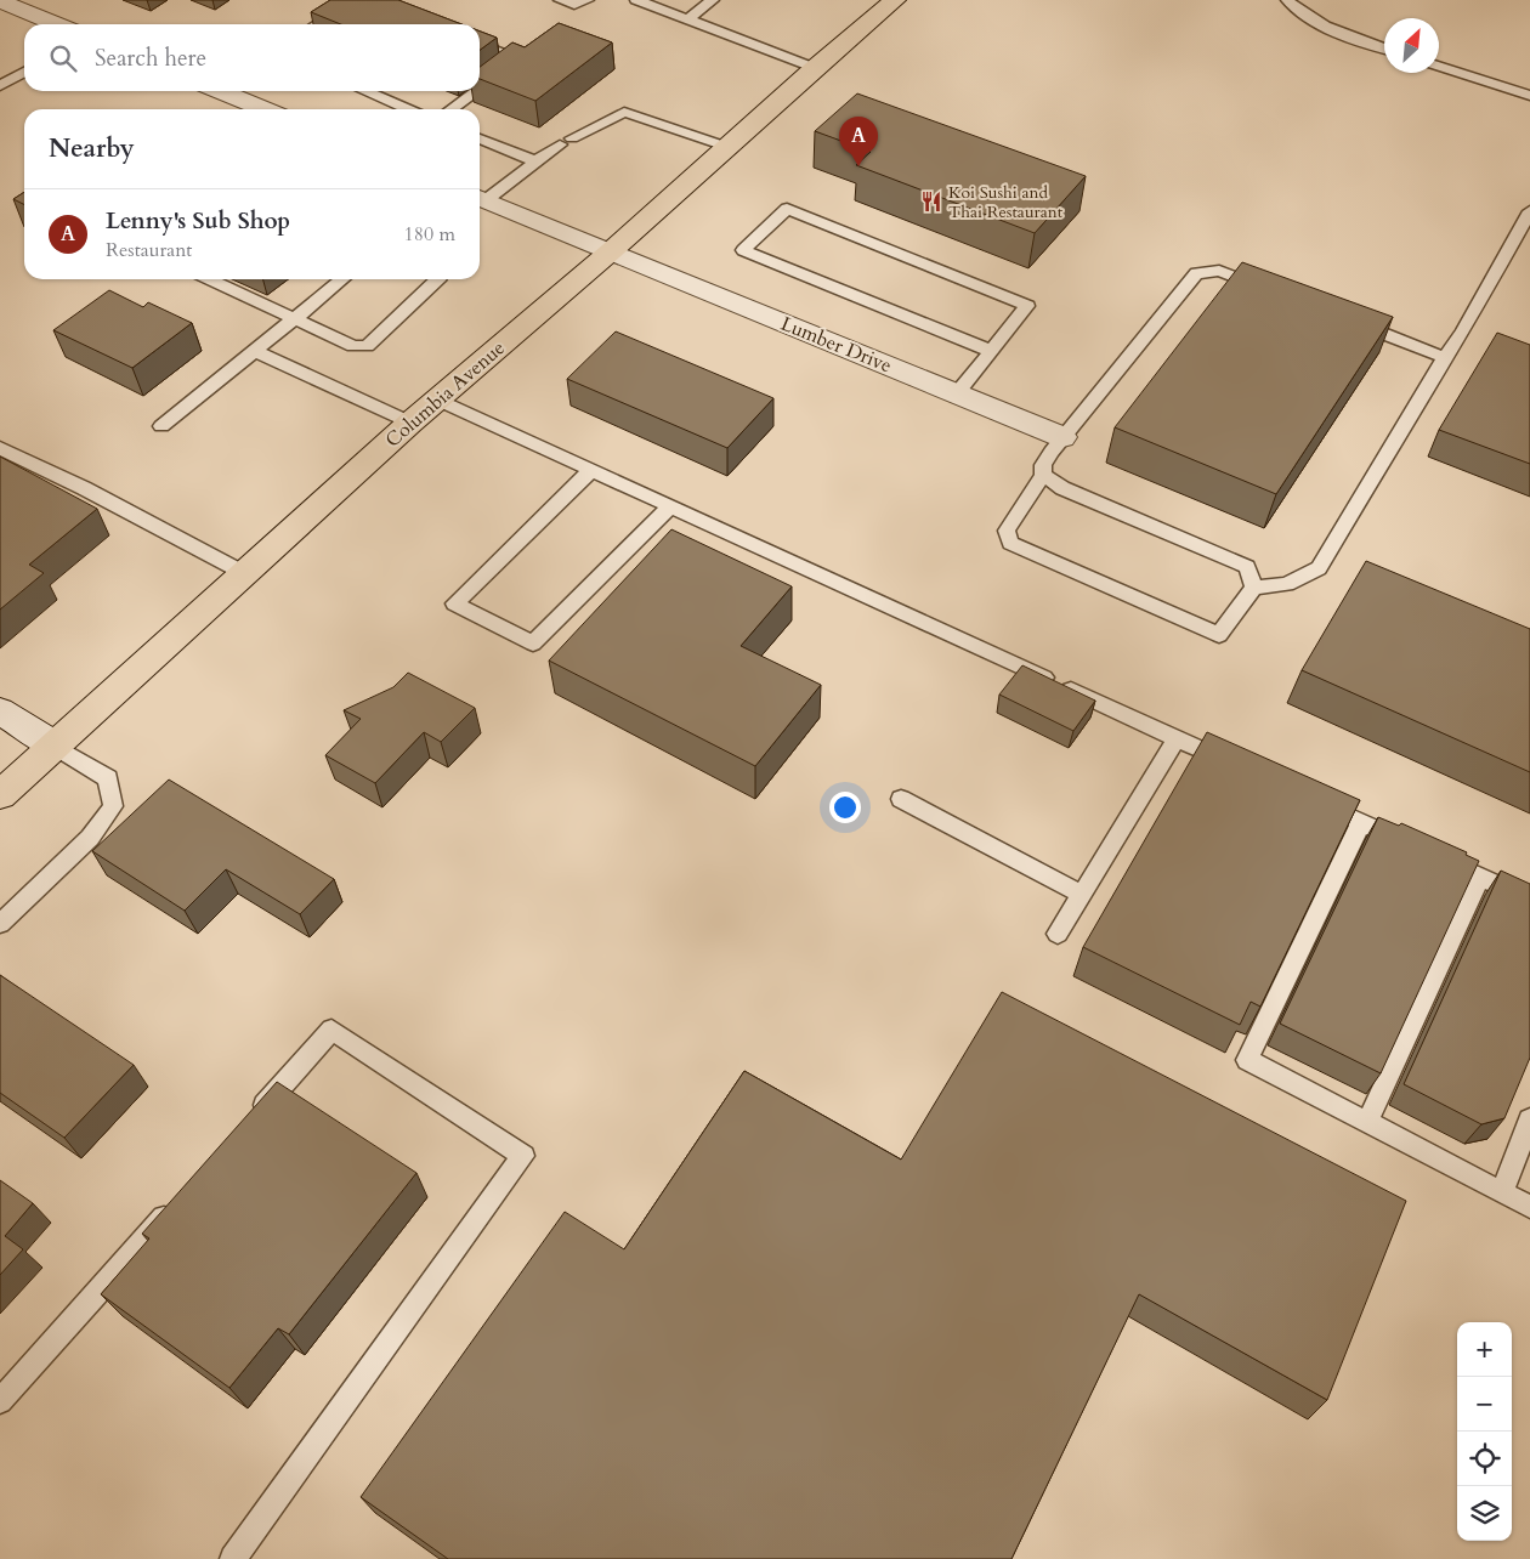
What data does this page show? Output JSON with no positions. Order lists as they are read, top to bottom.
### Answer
{
  "streets": {
    "main road": ["Columbia Avenue"],
    "street": ["Lumber Drive"]
  },
  "crossings": [
    ["Lumber Drive", "Columbia Avenue"]
  ],
  "places": {
    "restaurant": ["Koi Sushi and Thai Restaurant"]
  },
  "north": "top right",
  "page": {
    "search": "Search here",
    "heading": "Nearby",
    "pins": "A",
    "list": [
      {
        "mark": "A",
        "name": "Lenny's Sub Shop",
        "note": "Restaurant",
        "value": "180 m"
      }
    ],
    "map_buttons": ["+", "−"]
  }
}
